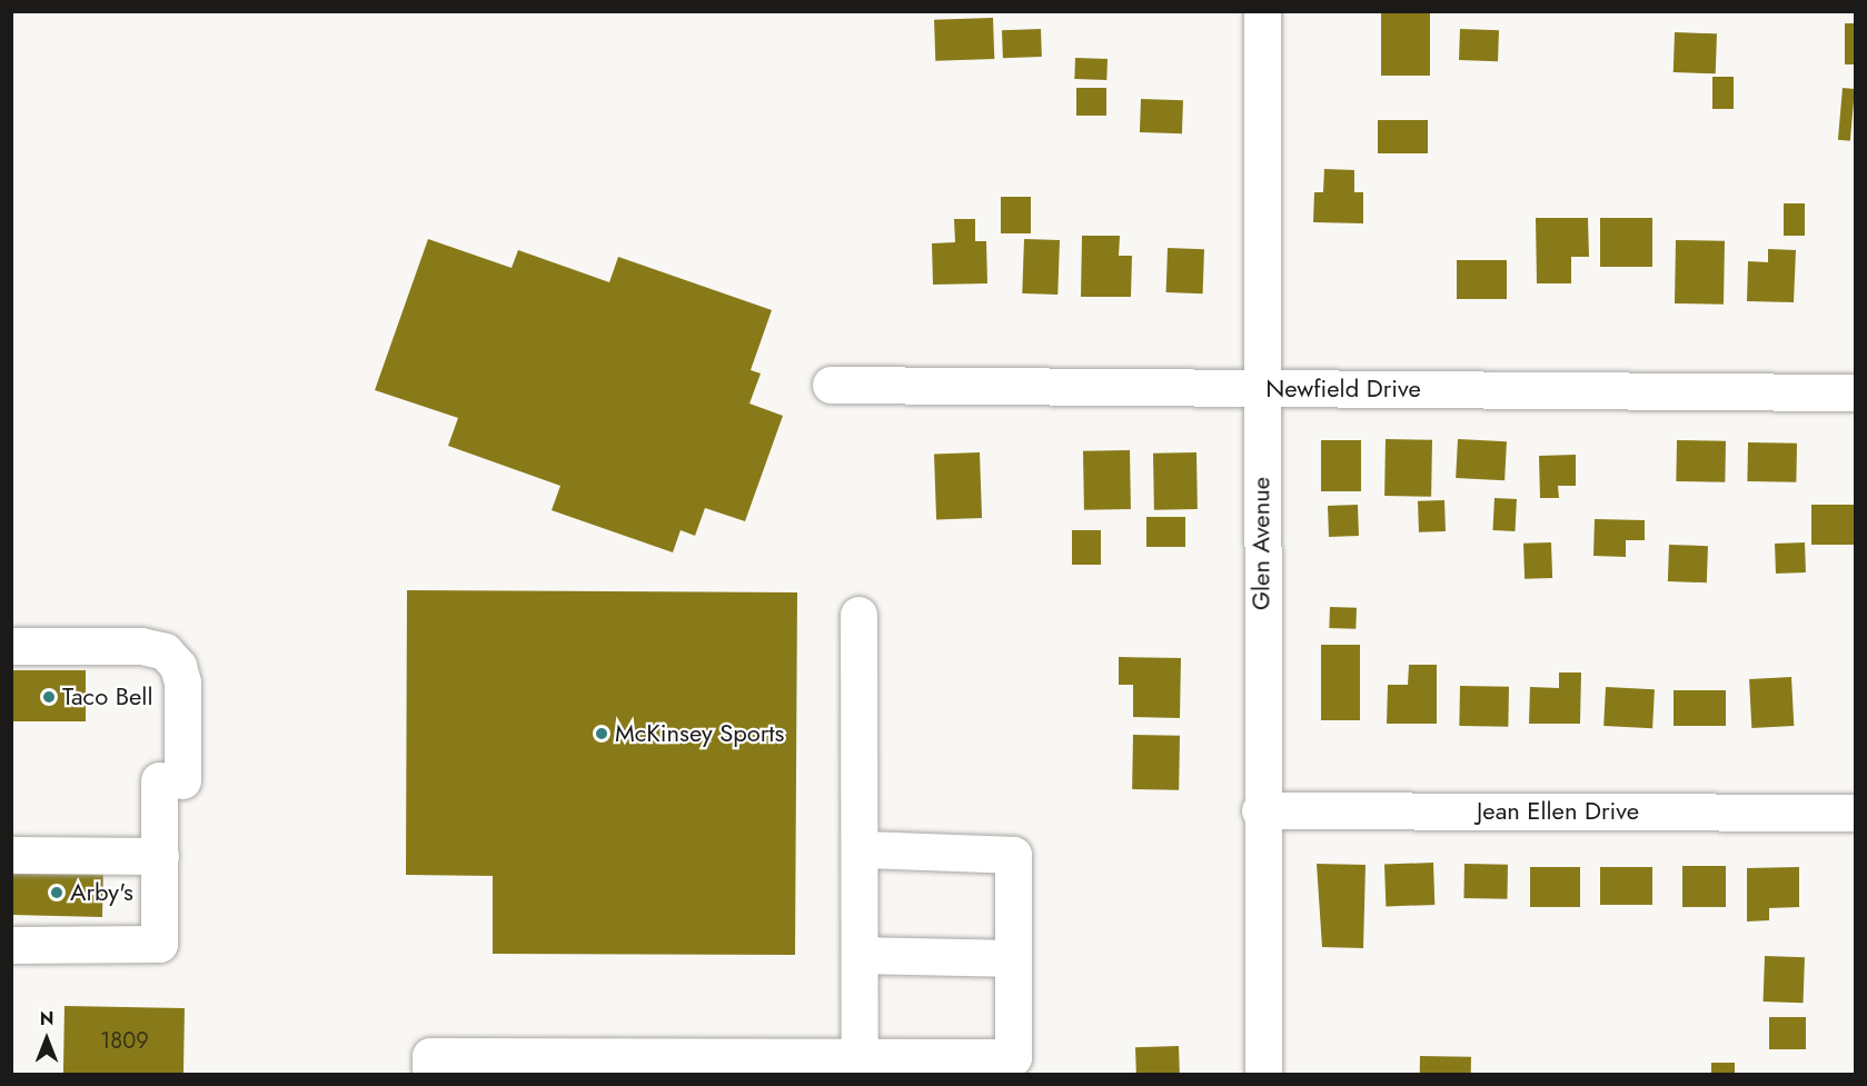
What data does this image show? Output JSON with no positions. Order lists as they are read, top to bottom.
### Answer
{
  "streets": {
    "street": ["Newfield Drive", "Glen Avenue", "Jean Ellen Drive"]
  },
  "crossings": [
    ["Newfield Drive", "Glen Avenue"],
    ["Glen Avenue", "Jean Ellen Drive"]
  ],
  "places": ["Taco Bell", "McKinsey Sports", "Arby's"],
  "house_numbers": ["1809"],
  "north": "top"
}
